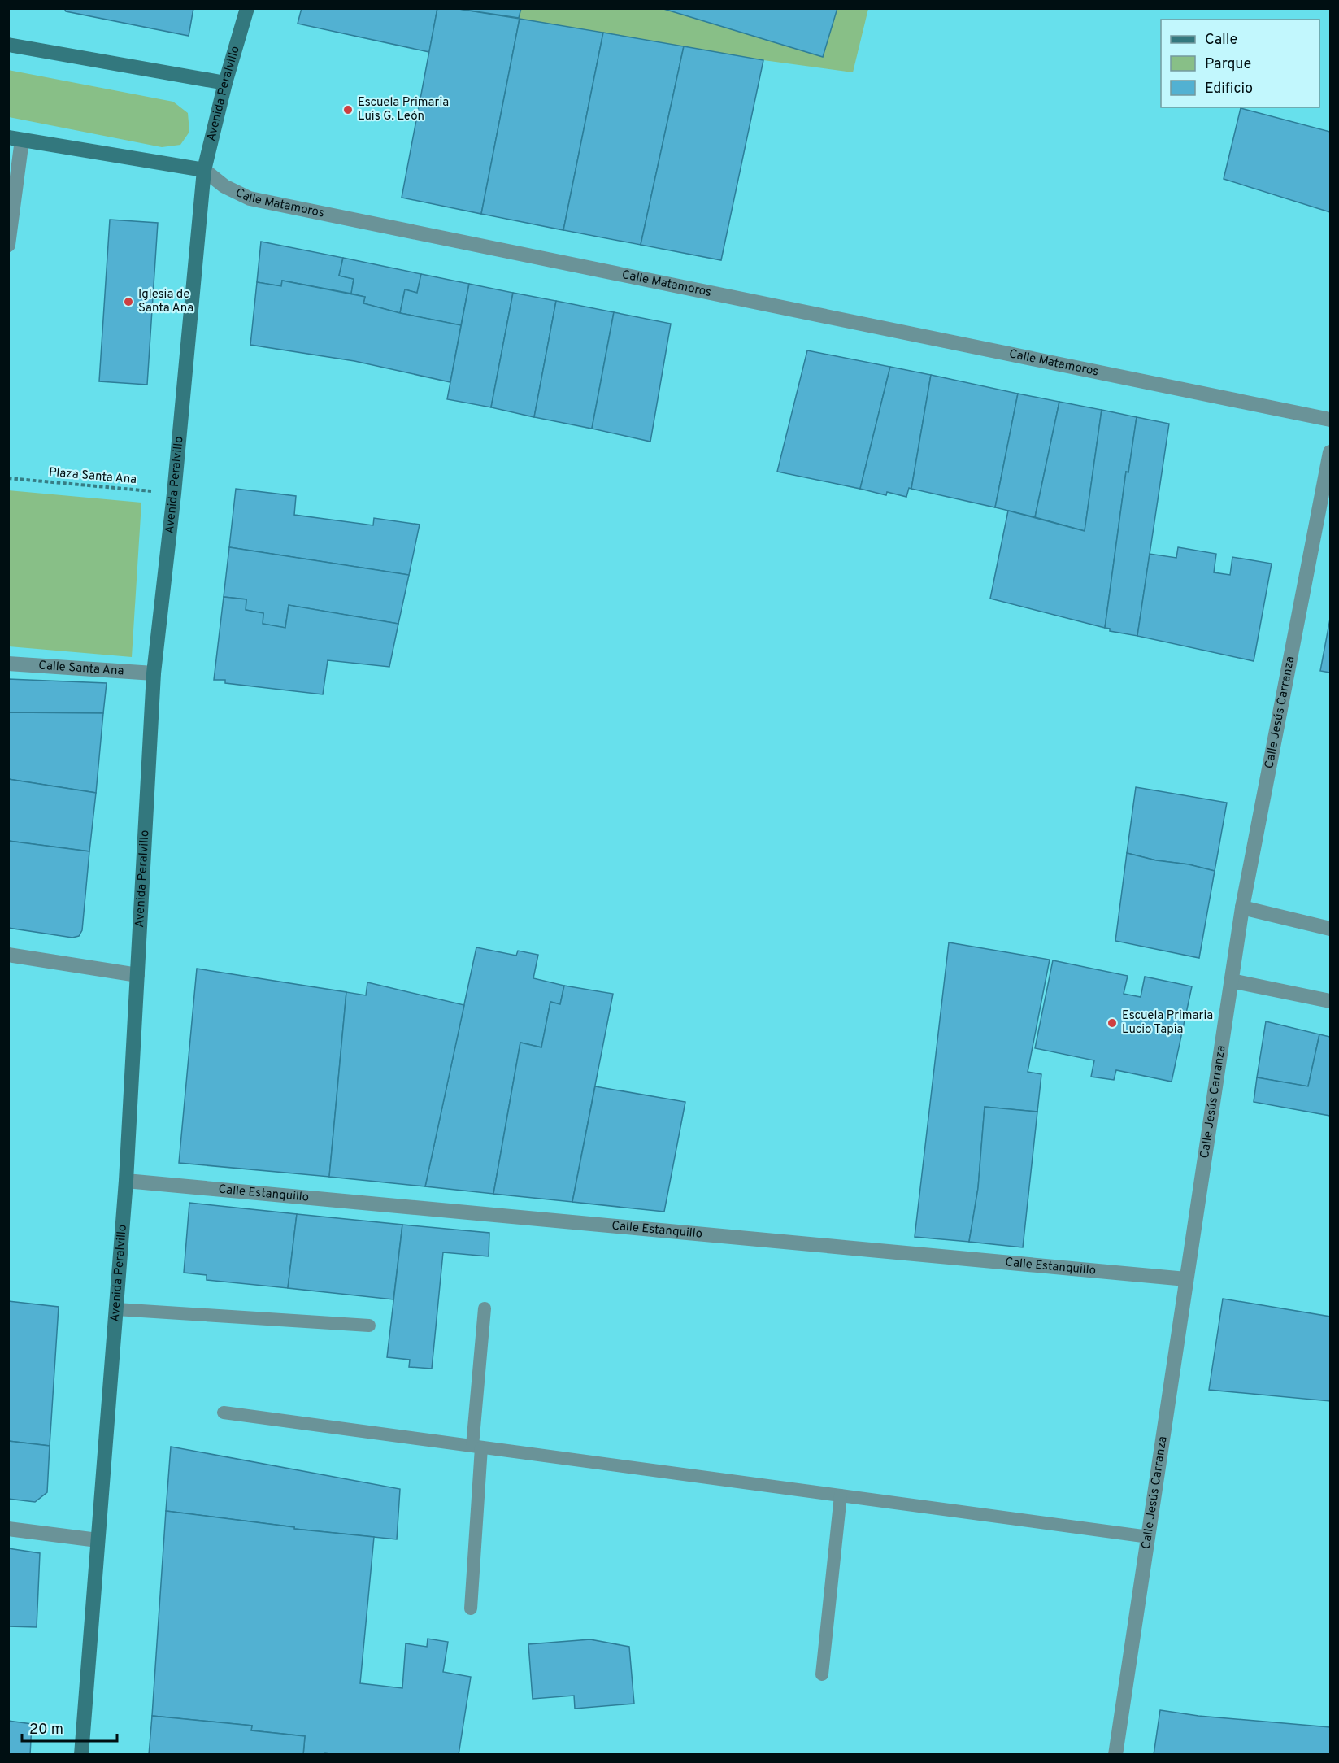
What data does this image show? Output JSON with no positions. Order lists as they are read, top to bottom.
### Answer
{
  "streets": {
    "street": [
      "Avenida Peralvillo",
      "Calle Matamoros",
      "Calle Santa Ana",
      "Calle Jesús Carranza",
      "Calle Estanquillo"
    ],
    "path": ["Plaza Santa Ana"]
  },
  "crossings": [
    ["Avenida Peralvillo", "Calle Matamoros"],
    ["Avenida Peralvillo", "Plaza Santa Ana"],
    ["Avenida Peralvillo", "Calle Santa Ana"],
    ["Avenida Peralvillo", "Calle Estanquillo"],
    ["Calle Jesús Carranza", "Calle Estanquillo"]
  ],
  "places": ["Escuela Primaria Luis G. León", "Iglesia de Santa Ana", "Escuela Primaria Lucio Tapia"],
  "legend": ["Calle", "Parque", "Edificio"],
  "scale_bar": "20 m"
}
